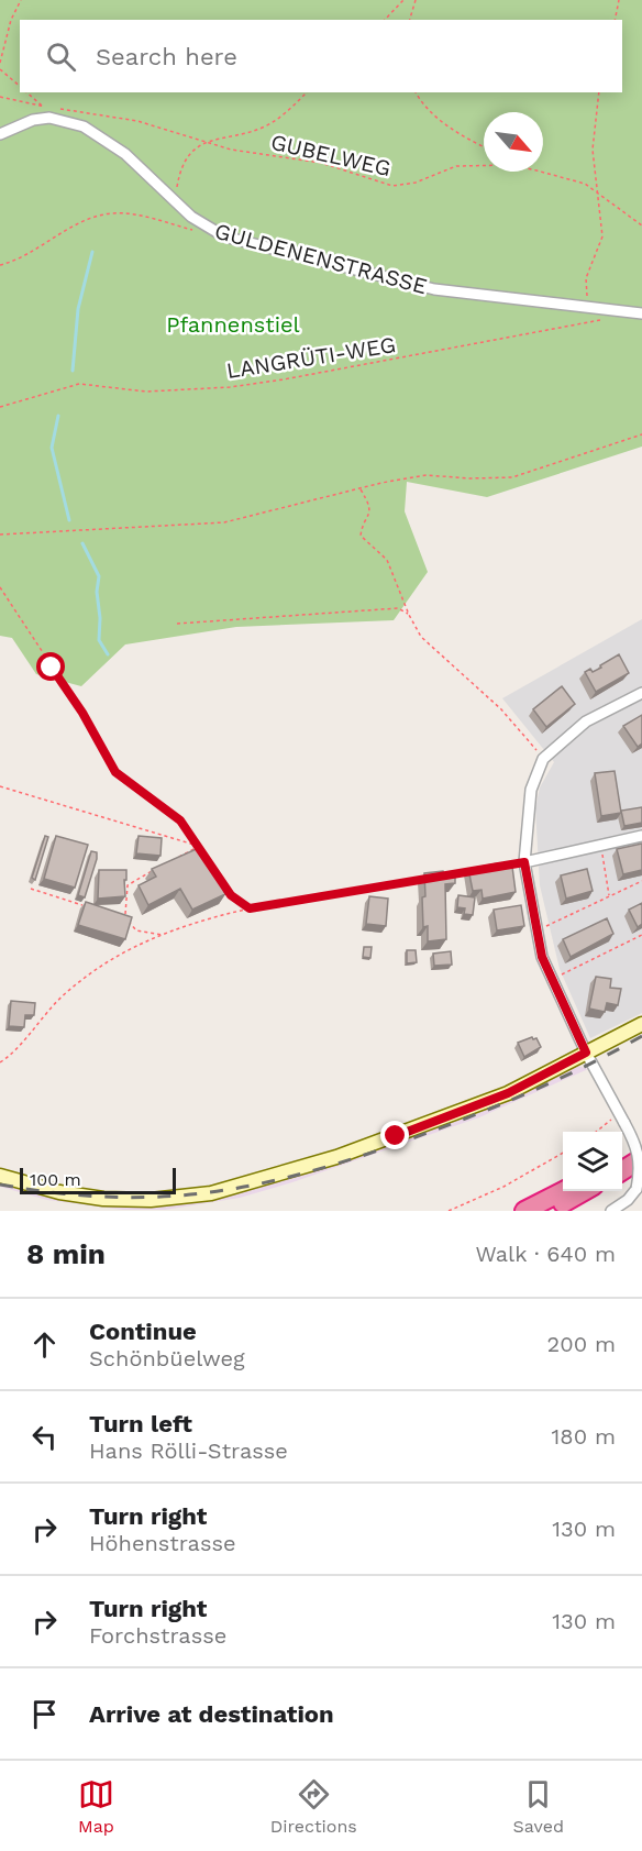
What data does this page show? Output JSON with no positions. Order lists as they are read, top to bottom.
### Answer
{
  "streets": {
    "street": ["GULDENENSTRASSE"],
    "path": ["GUBELWEG", "LANGRÜTI-WEG"]
  },
  "crossings": [
    ["GULDENENSTRASSE", "LANGRÜTI-WEG"]
  ],
  "parks": ["Pfannenstiel"],
  "scale_bar": "100 m",
  "north": "bottom right",
  "page": {
    "search": "Search here",
    "scale": "100 m",
    "heading": ["8 min", "Walk · 640 m"],
    "list": [
      ["Continue", "Schönbüelweg", "200 m"],
      ["Turn left", "Hans Rölli-Strasse", "180 m"],
      ["Turn right", "Höhenstrasse", "130 m"],
      ["Turn right", "Forchstrasse", "130 m"],
      "Arrive at destination"
    ],
    "nav": ["Map", "Directions", "Saved"]
  }
}
